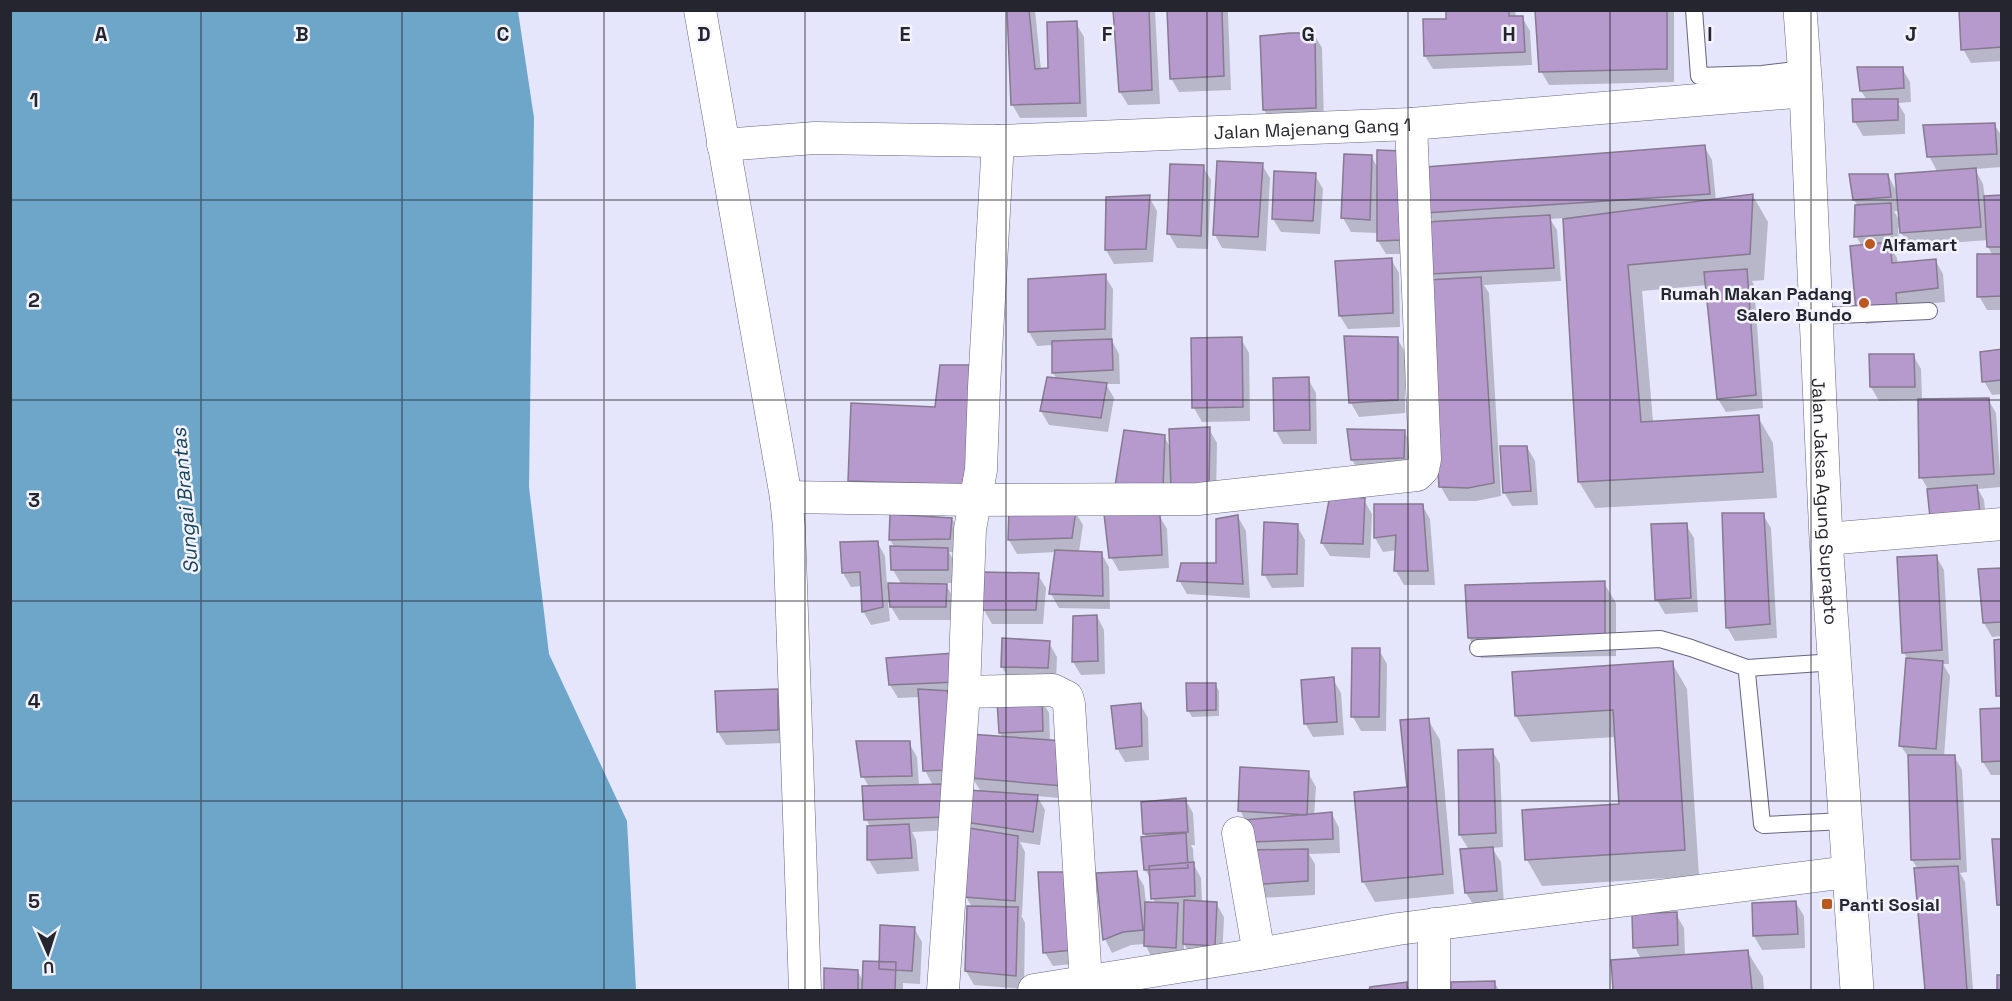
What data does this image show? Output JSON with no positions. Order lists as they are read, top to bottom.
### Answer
{
  "streets": {
    "main road": ["Jalan Jaksa Agung Suprapto"],
    "street": ["Jalan Majenang Gang 1"]
  },
  "crossings": [
    ["Jalan Majenang Gang 1", "Jalan Jaksa Agung Suprapto"]
  ],
  "water": ["Sungai Brantas"],
  "places": {
    "other": ["Alfamart", "Rumah Makan Padang Salero Bundo"],
    "transit": ["Panti Sosial"]
  },
  "north": "bottom",
  "grid": {
    "columns": [
      "A",
      "B",
      "C",
      "D",
      "E",
      "F",
      "G",
      "H",
      "I",
      "J"
    ],
    "rows": [
      "1",
      "2",
      "3",
      "4",
      "5"
    ]
  }
}
